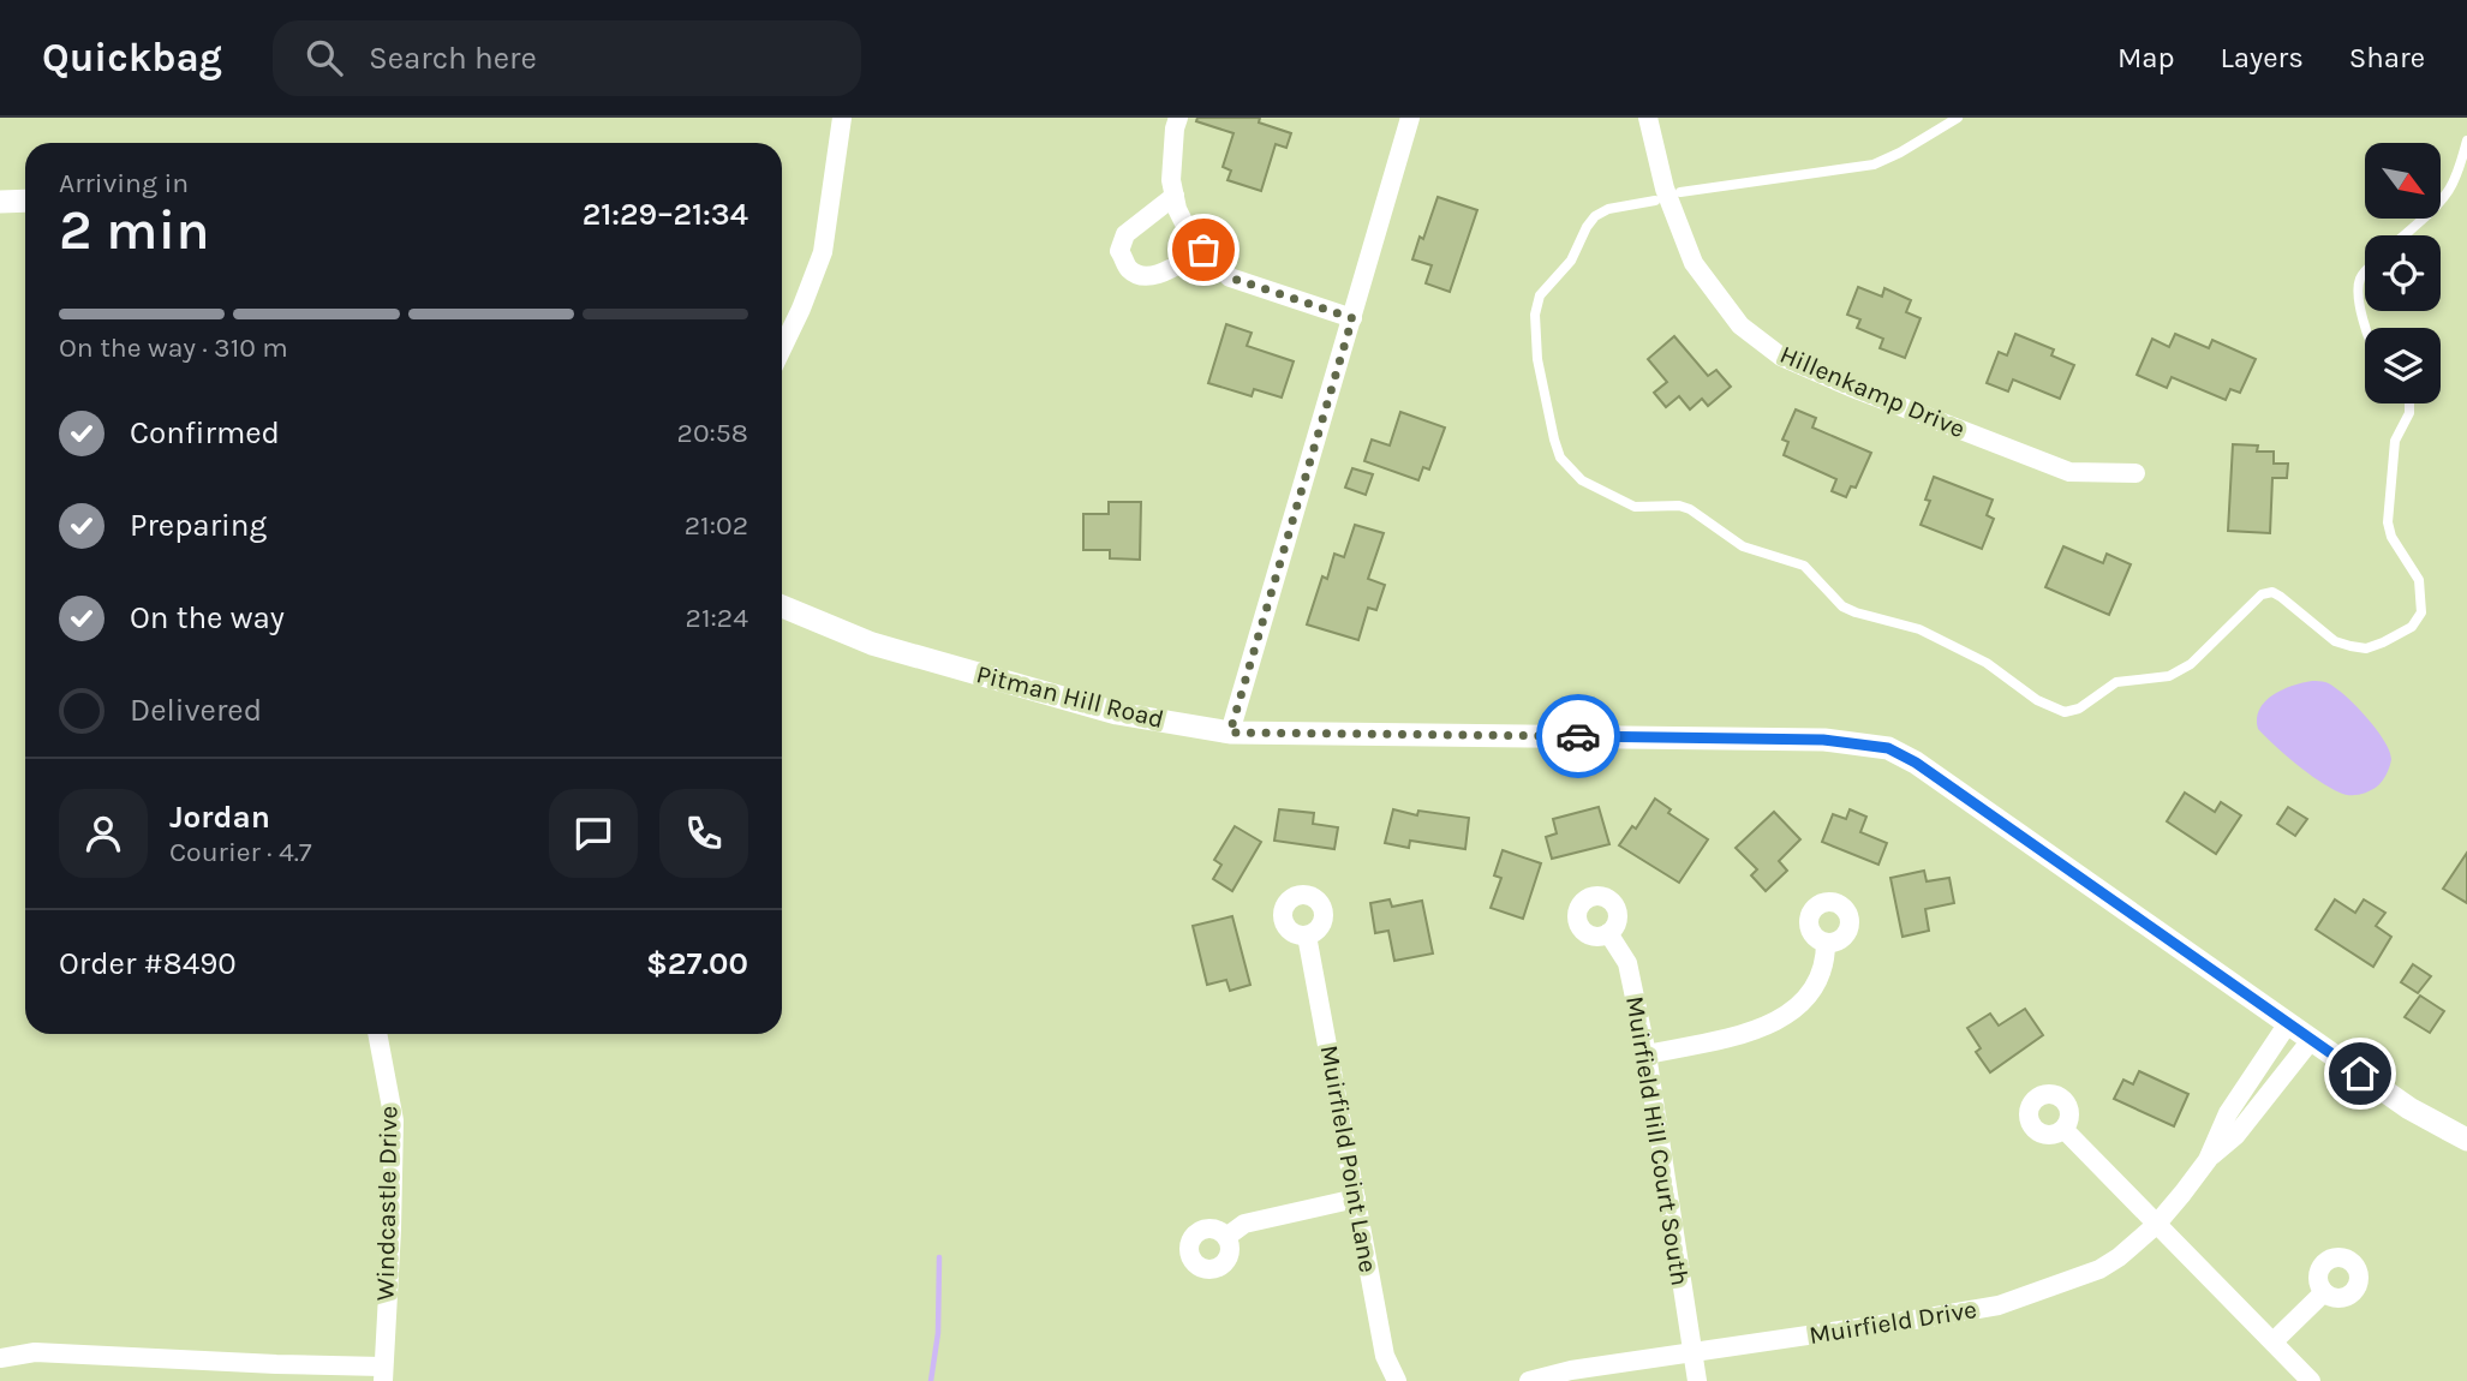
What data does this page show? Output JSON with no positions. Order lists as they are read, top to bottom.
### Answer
{
  "streets": {
    "street": [
      "Hillenkamp Drive",
      "Pitman Hill Road",
      "Muirfield Hill Court South",
      "Muirfield Point Lane",
      "Windcastle Drive",
      "Muirfield Drive"
    ]
  },
  "crossings": [
    ["Pitman Hill Road", "Muirfield Drive"],
    ["Muirfield Hill Court South", "Muirfield Drive"]
  ],
  "north": "bottom right",
  "page": {
    "header": "Quickbag",
    "search": "Search here",
    "nav": ["Map", "Layers", "Share"],
    "heading": ["2 min", "Arriving in", "21:29–21:34"],
    "panel": [
      "Jordan",
      "Courier · 4.7",
      "Order #8490",
      "$27.00"
    ],
    "bar": "On the way · 310 m",
    "list": [
      ["Confirmed", "20:58"],
      ["Preparing", "21:02"],
      ["On the way", "21:24"],
      "Delivered"
    ]
  }
}
